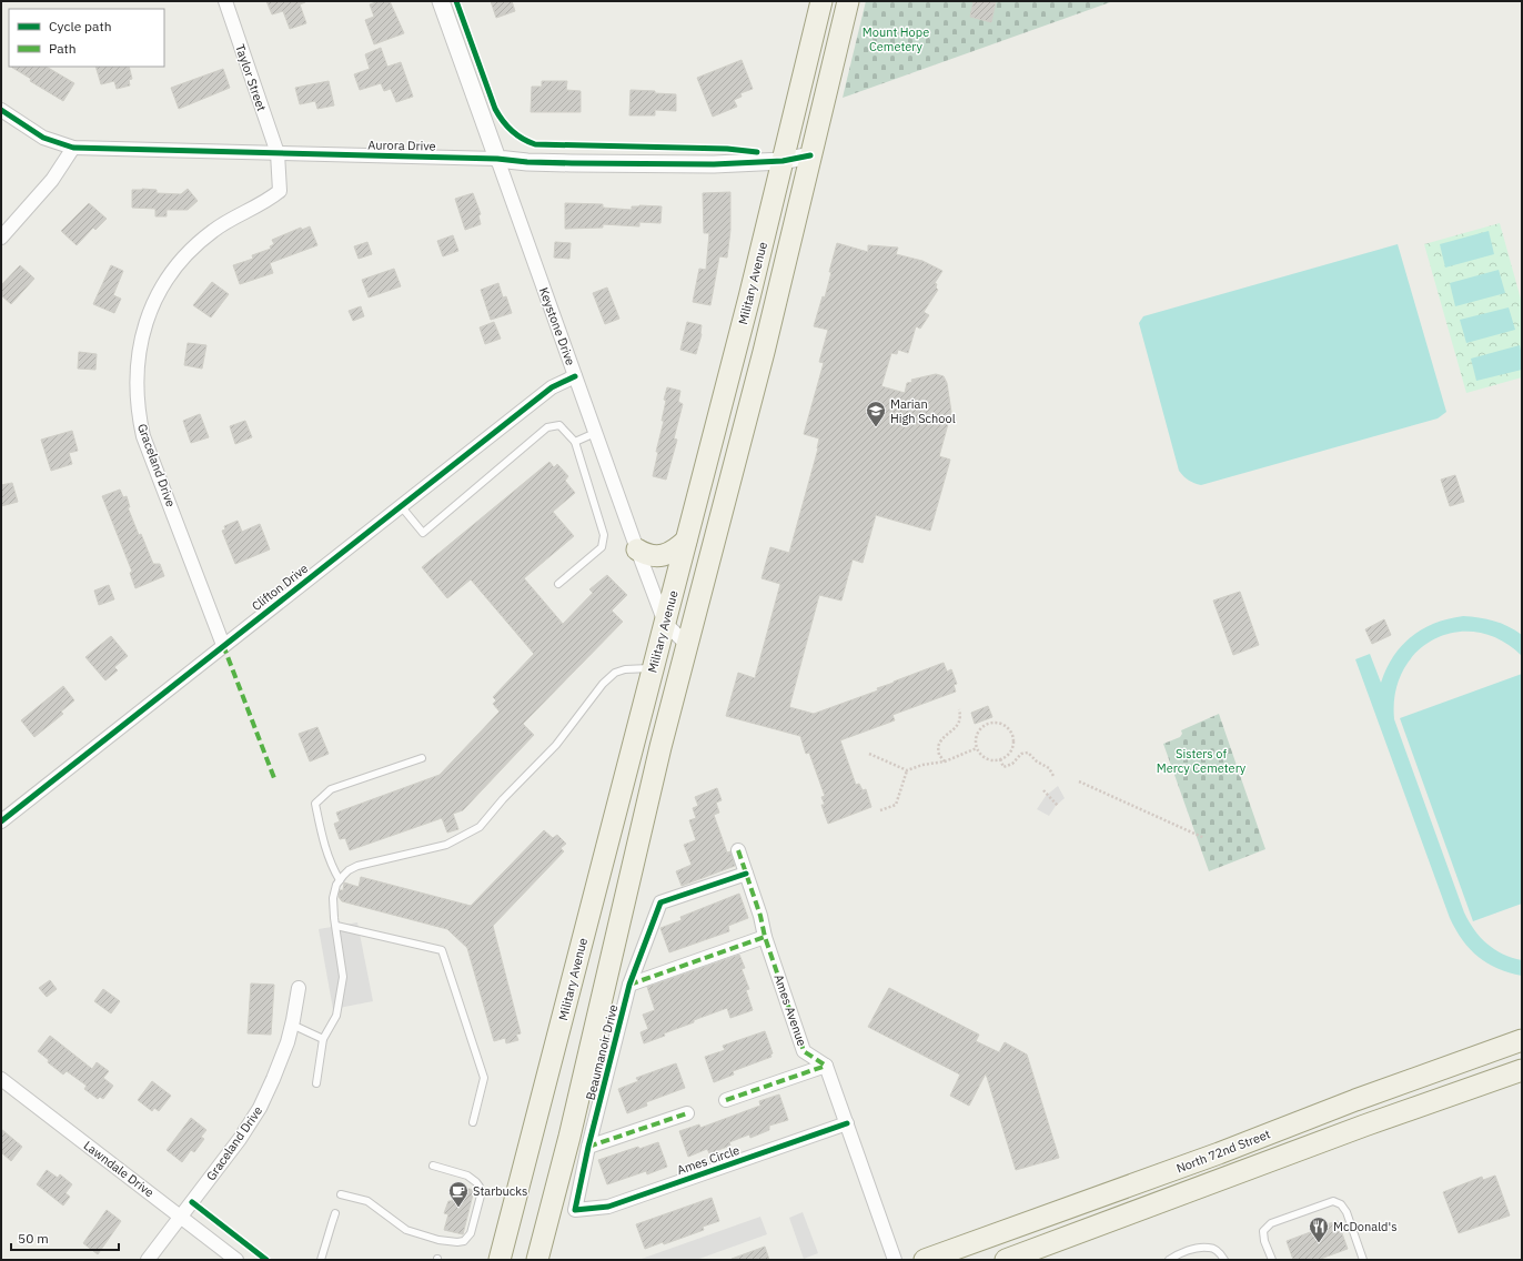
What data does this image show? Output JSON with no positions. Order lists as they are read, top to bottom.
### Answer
{
  "streets": {
    "main road": ["Military Avenue", "North 72nd Street"],
    "street": [
      "Taylor Street",
      "Aurora Drive",
      "Keystone Drive",
      "Graceland Drive",
      "Clifton Drive",
      "Ames Avenue",
      "Beaumanoir Drive",
      "Ames Circle",
      "Lawndale Drive"
    ]
  },
  "crossings": [
    ["Taylor Street", "Aurora Drive"],
    ["Taylor Street", "Graceland Drive"],
    ["Aurora Drive", "Military Avenue"],
    ["Aurora Drive", "Keystone Drive"],
    ["Aurora Drive", "Graceland Drive"],
    ["Military Avenue", "Keystone Drive"],
    ["Keystone Drive", "Clifton Drive"],
    ["Graceland Drive", "Clifton Drive"],
    ["Graceland Drive", "Lawndale Drive"],
    ["Ames Avenue", "Beaumanoir Drive"],
    ["Beaumanoir Drive", "Ames Circle"]
  ],
  "parks": ["Mount Hope Cemetery", "Sisters of Mercy Cemetery"],
  "places": {
    "school or university": ["Marian High School"],
    "cafe": ["Starbucks"],
    "restaurant": ["McDonald's"]
  },
  "legend": ["Cycle path", "Path"],
  "scale_bar": "50 m"
}
